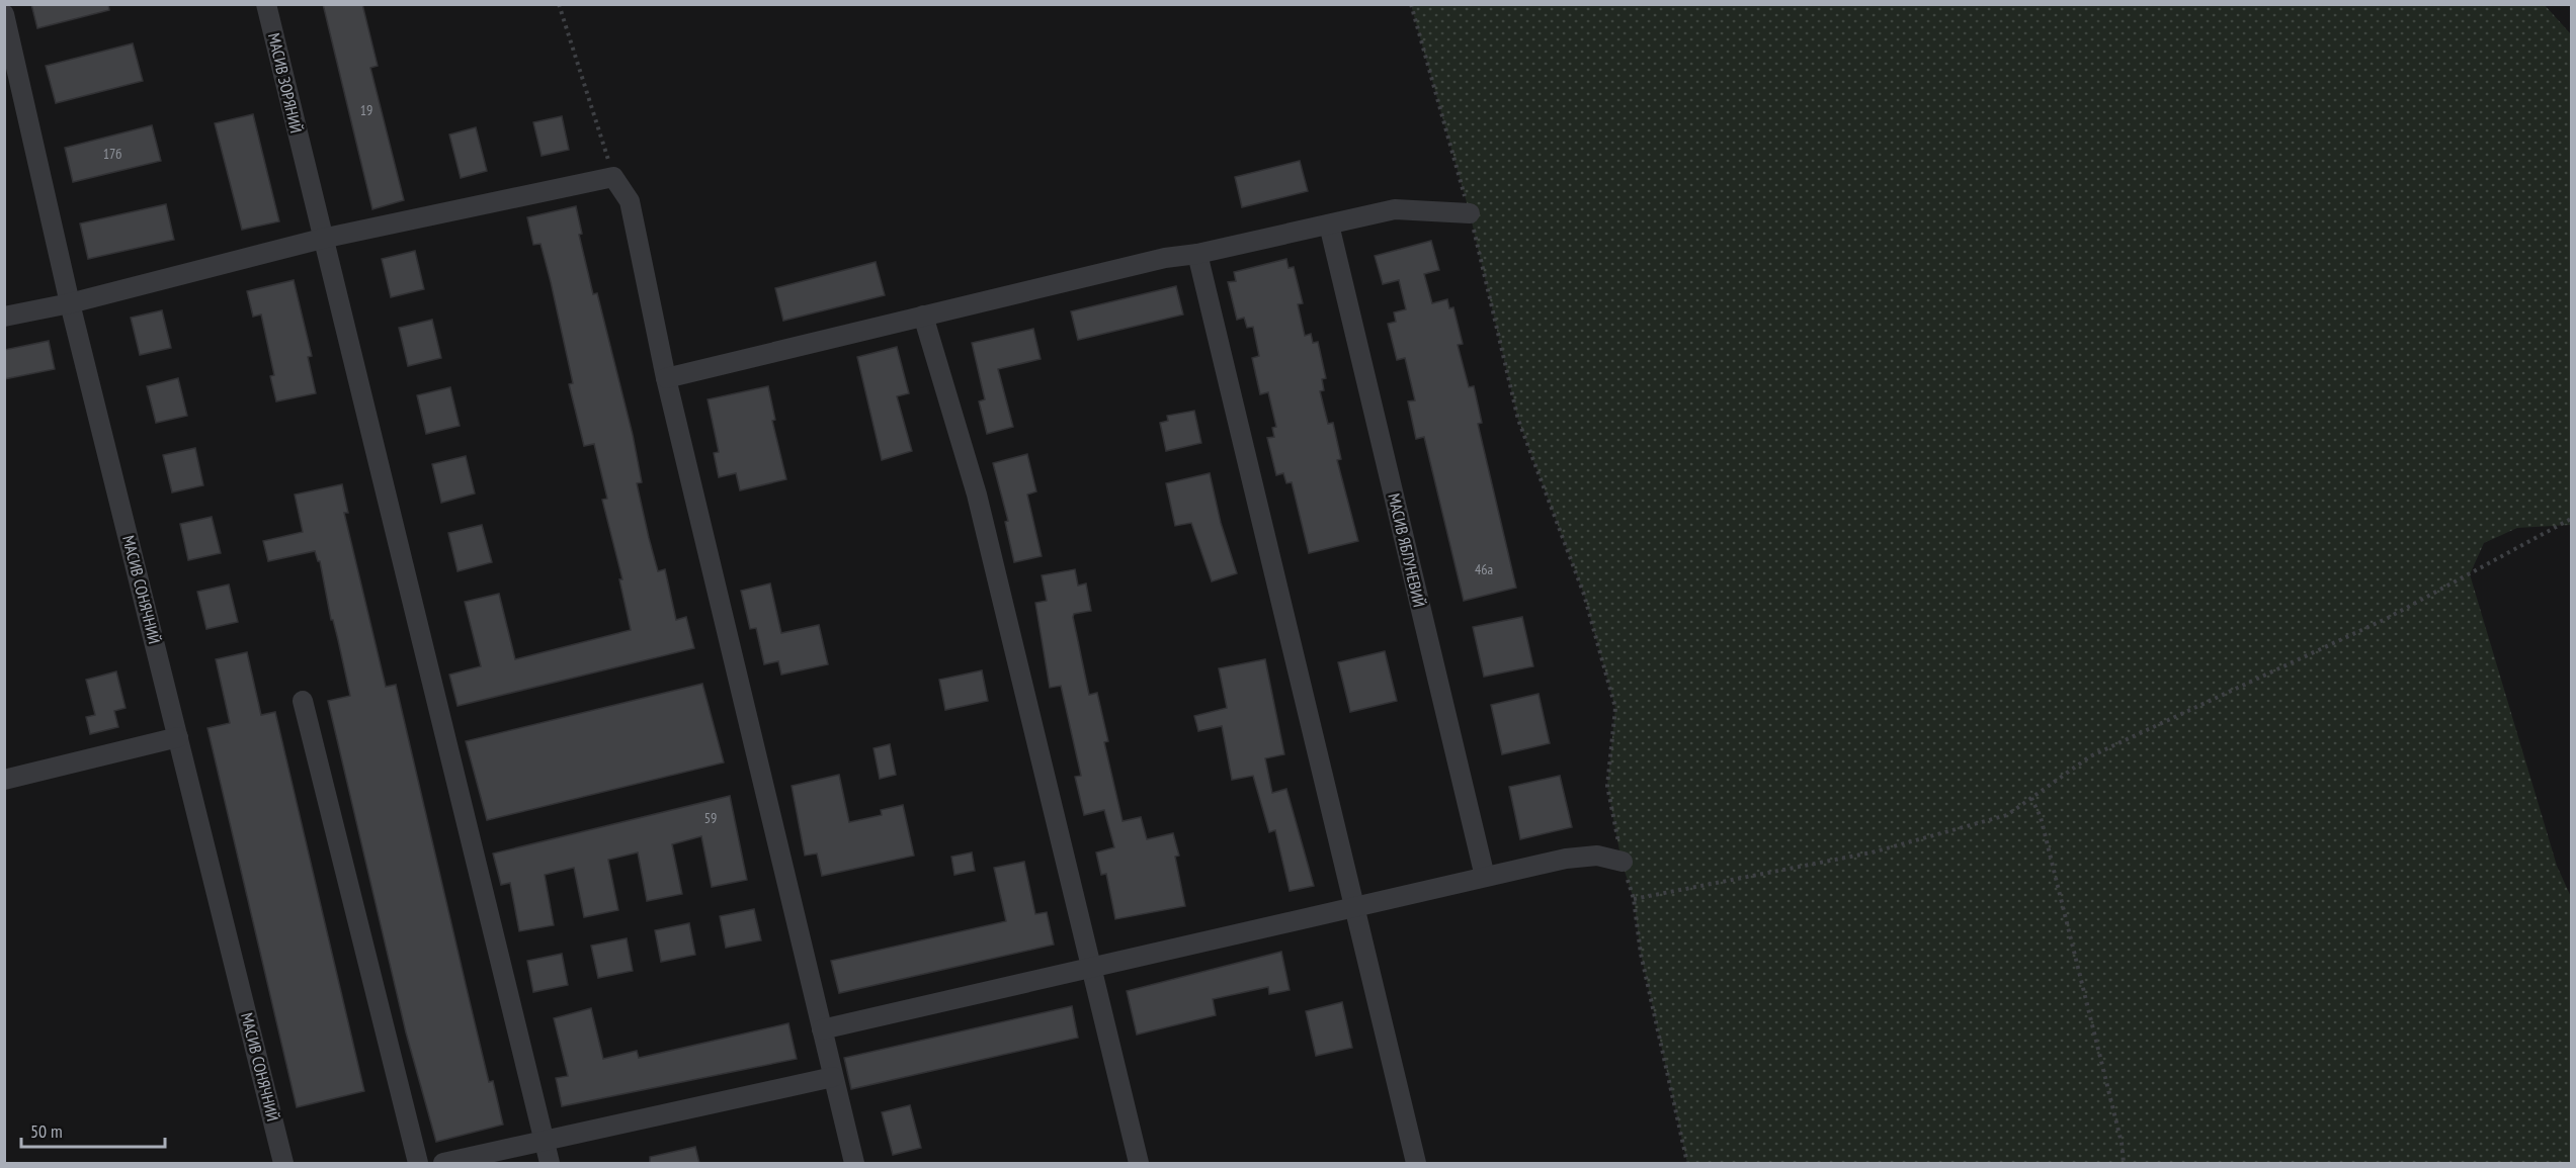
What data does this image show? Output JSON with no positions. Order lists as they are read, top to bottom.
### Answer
{
  "streets": {
    "street": ["МАСИВ ЗОРЯНИЙ", "МАСИВ ЯБЛУНЕВИЙ", "МАСИВ СОНЯЧНИЙ"]
  },
  "house_numbers": [
    "19",
    "17б",
    "46а",
    "59"
  ],
  "scale_bar": "50 m"
}
